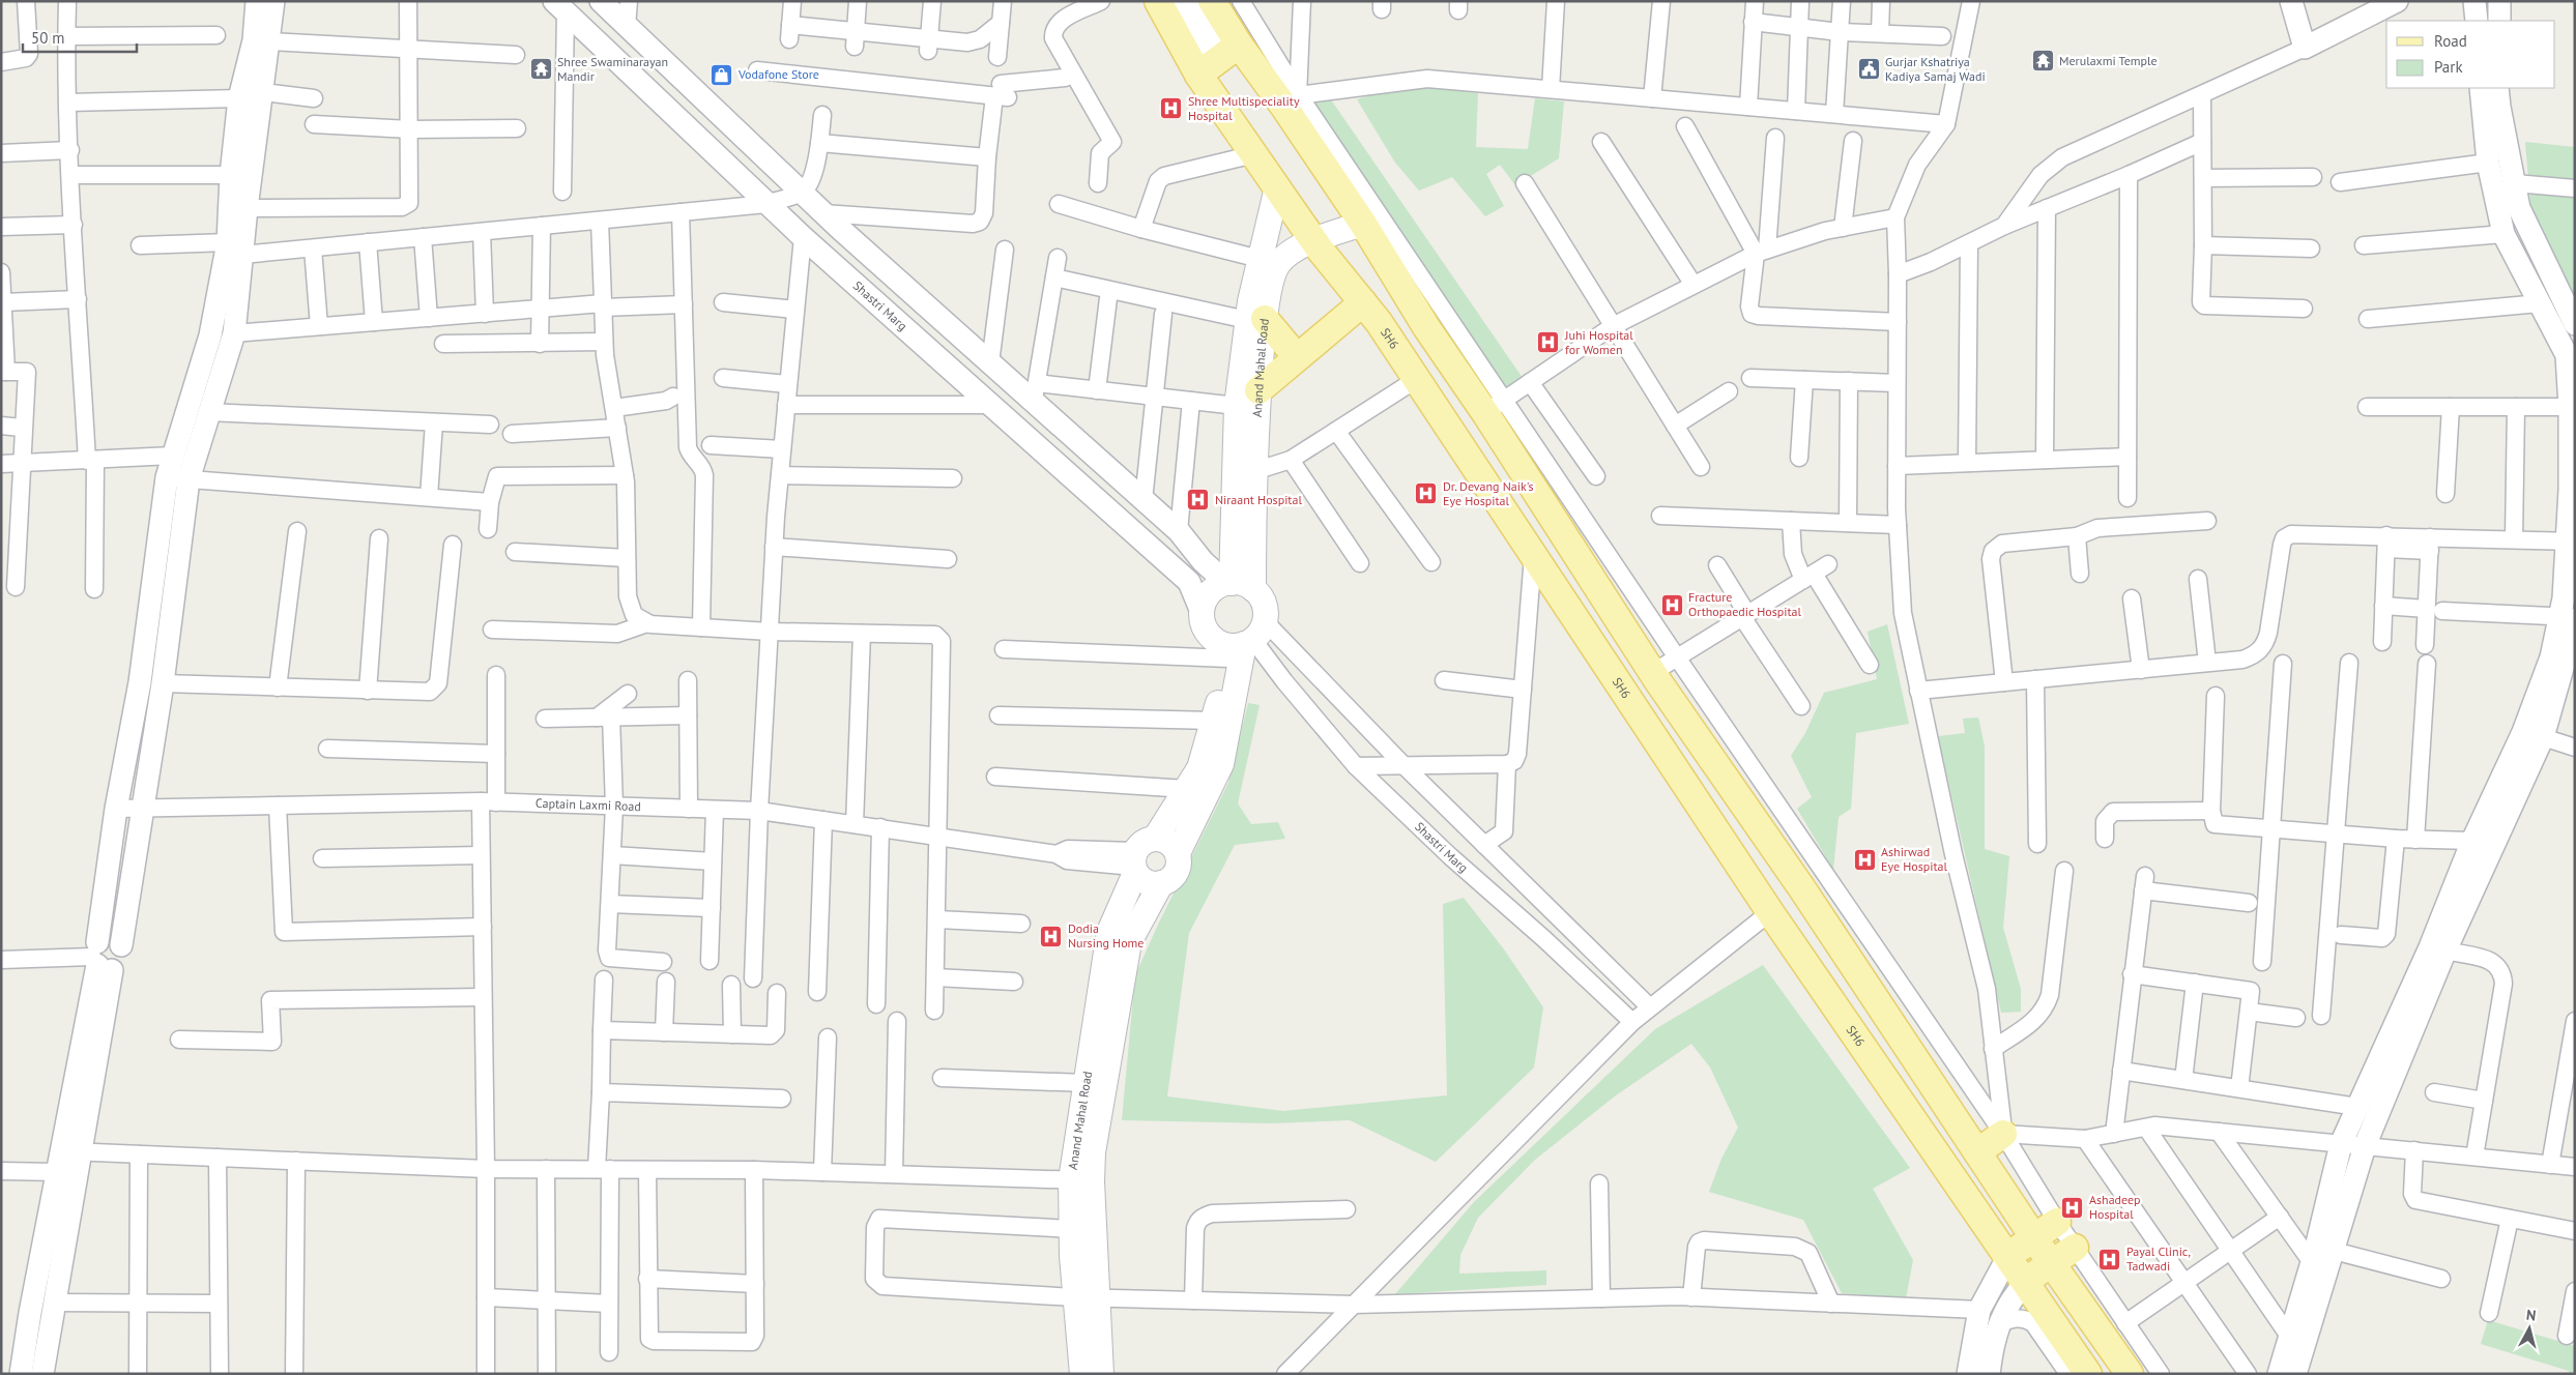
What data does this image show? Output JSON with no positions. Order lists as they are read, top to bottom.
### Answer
{
  "streets": {
    "main road": ["SH6", "Anand Mahal Road"],
    "street": ["Shastri Marg", "Captain Laxmi Road"]
  },
  "crossings": [
    ["Shastri Marg", "Anand Mahal Road"],
    ["SH6", "Anand Mahal Road"],
    ["Anand Mahal Road", "Captain Laxmi Road"]
  ],
  "places": {
    "temple": ["Merulaxmi Temple", "Shree Swaminarayan Mandir"],
    "public building": ["Gurjar Kshatriya Kadiya Samaj Wadi"],
    "shop": ["Vodafone Store"],
    "hospital": [
      "Shree Multispeciality Hospital",
      "Juhi Hospital for Women",
      "Dr. Devang Naik's Eye Hospital",
      "Niraant Hospital",
      "Fracture Orthopaedic Hospital",
      "Ashirwad Eye Hospital",
      "Dodia Nursing Home",
      "Ashadeep Hospital",
      "Payal Clinic, Tadwadi"
    ]
  },
  "legend": ["Road", "Park"],
  "scale_bar": "50 m",
  "north": "top"
}
